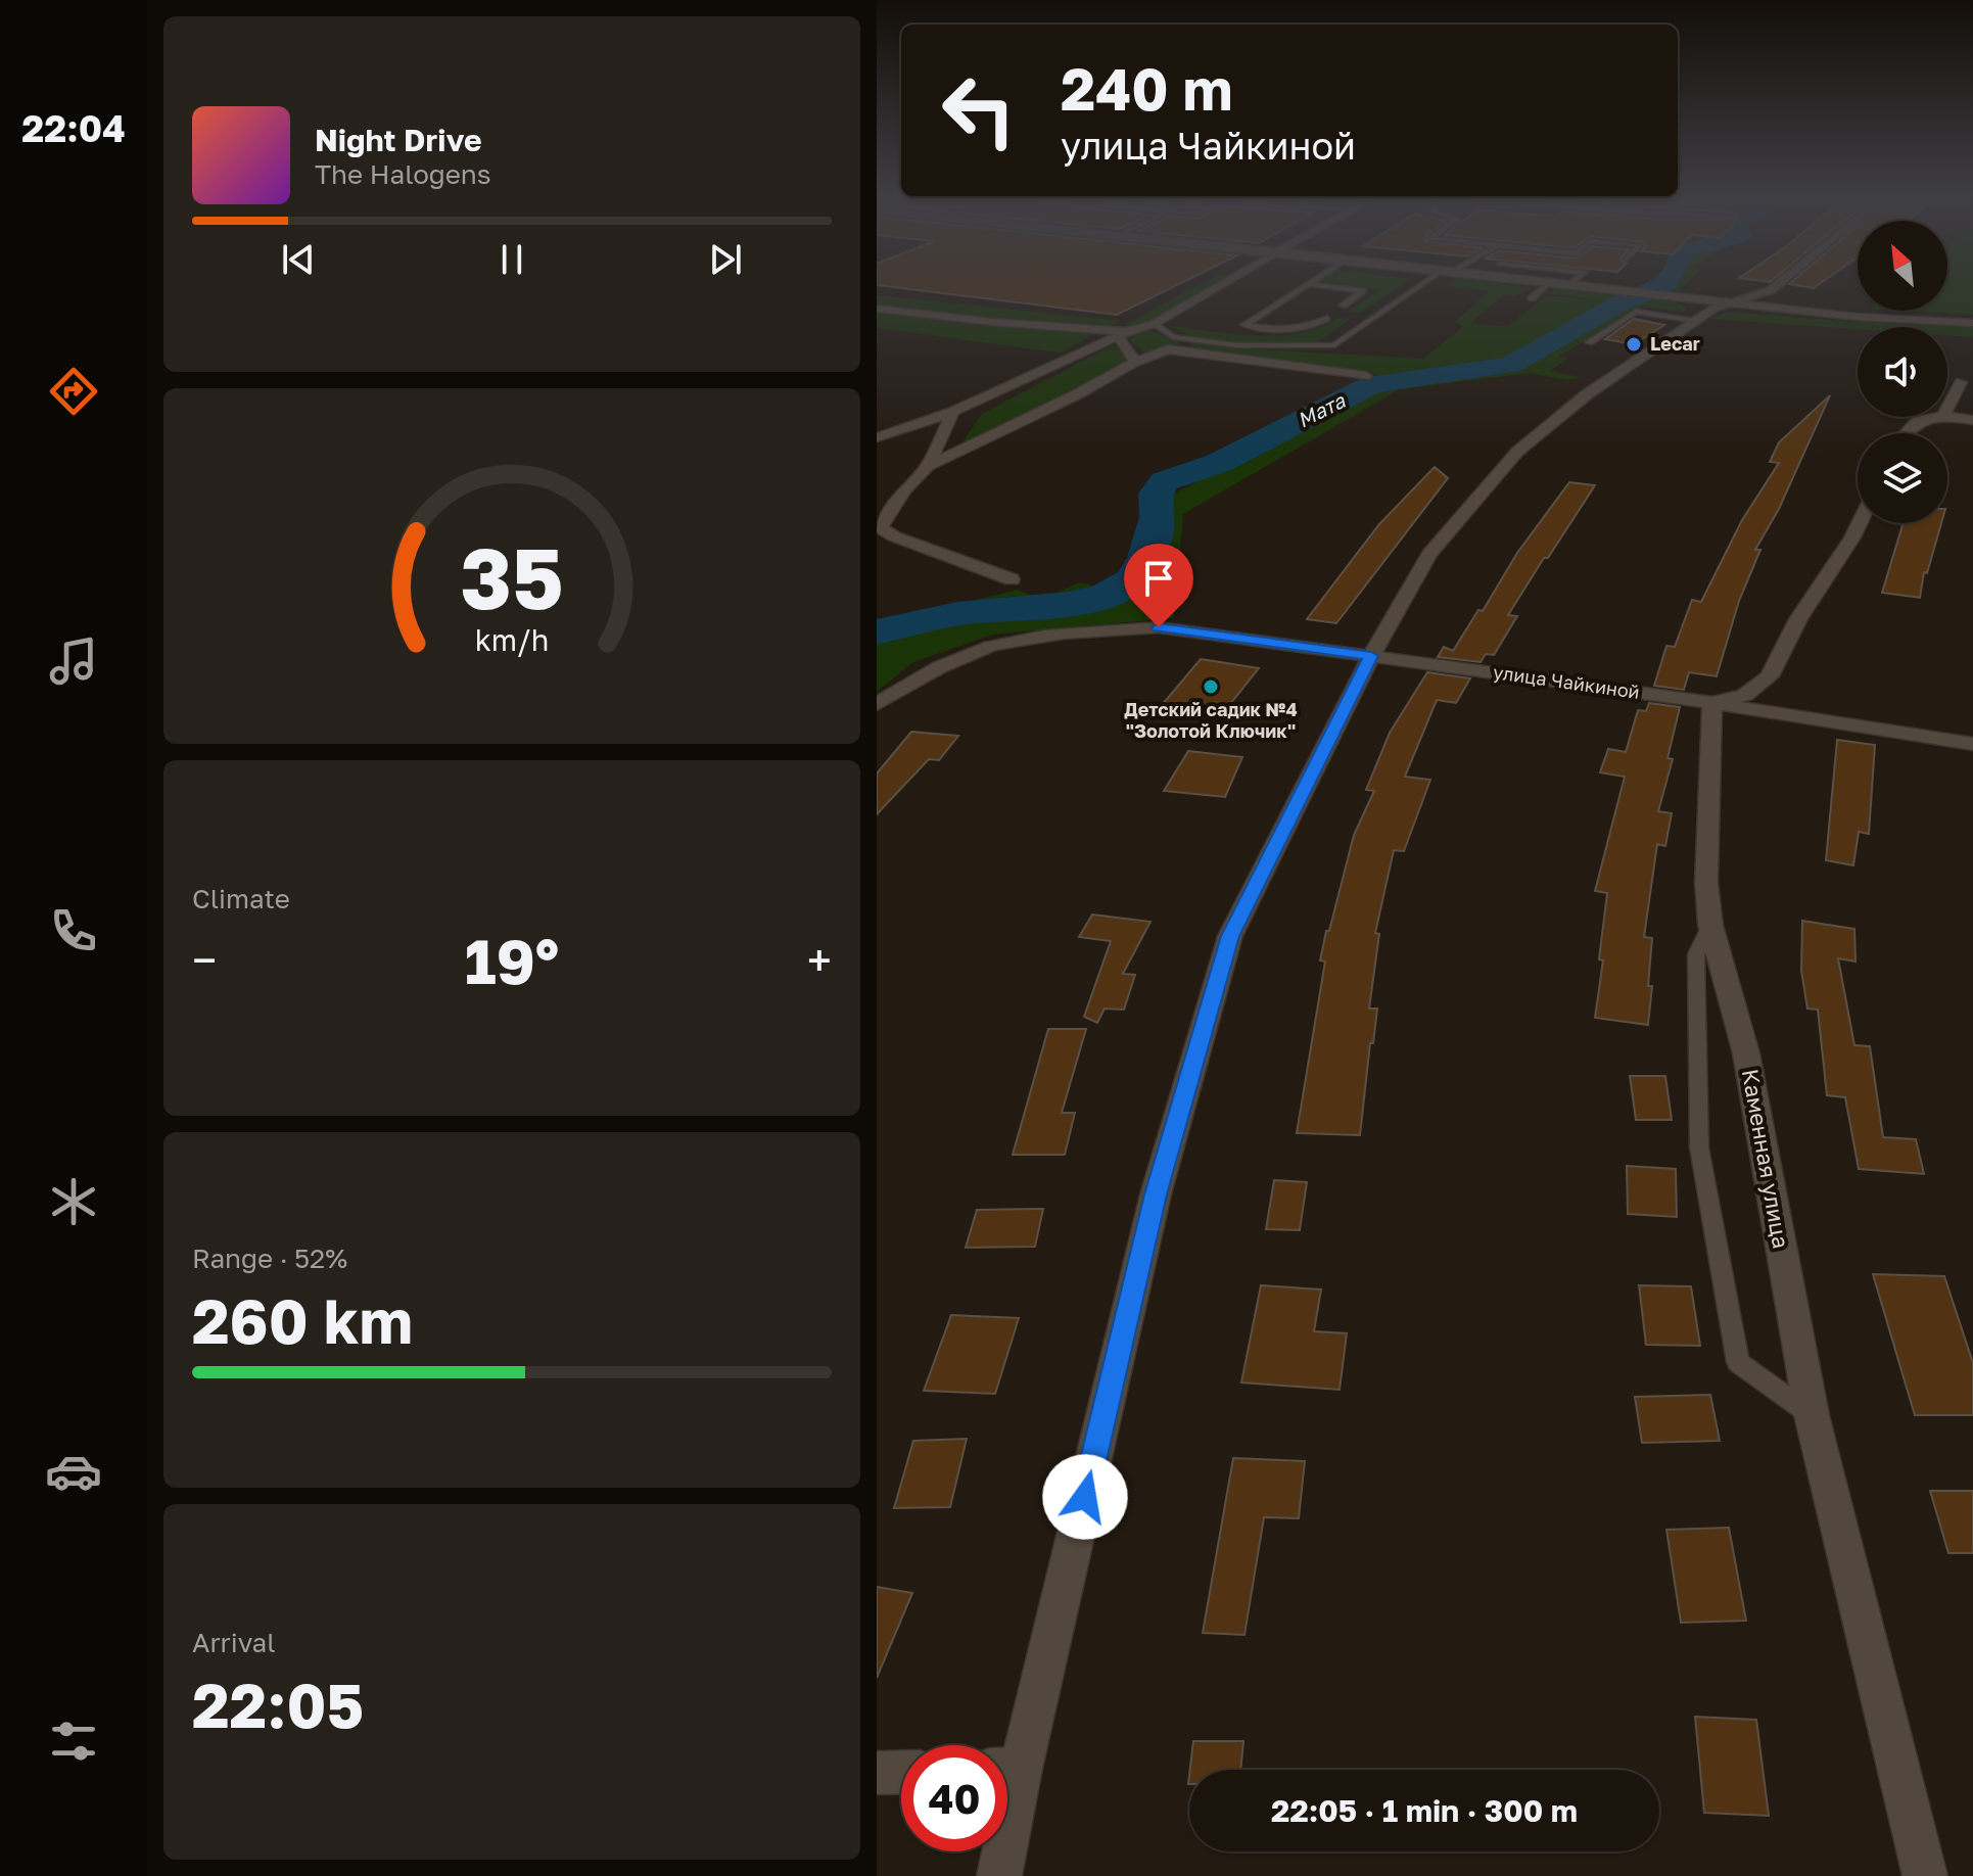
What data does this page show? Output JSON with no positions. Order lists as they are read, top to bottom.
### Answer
{
  "streets": {
    "street": ["улица Чайкиной", "Каменная улица"]
  },
  "crossings": [
    ["улица Чайкиной", "Каменная улица"]
  ],
  "water": ["Мата"],
  "places": ["Lecar", "Детский садик №4 \"Золотой Ключик\""],
  "north": "top left",
  "page": {
    "tabs": "22:04",
    "turn": ["240 m", "улица Чайкиной"],
    "song": ["Night Drive", "The Halogens"],
    "tile": [
      "Climate",
      ["Range · 52%", "260 km"],
      ["Arrival", "22:05"]
    ],
    "heat": ["−", "19°", "+"],
    "limit": "40",
    "trip": "22:05 · 1 min · 300 m",
    "gauge": ["35", "km/h"]
  }
}
